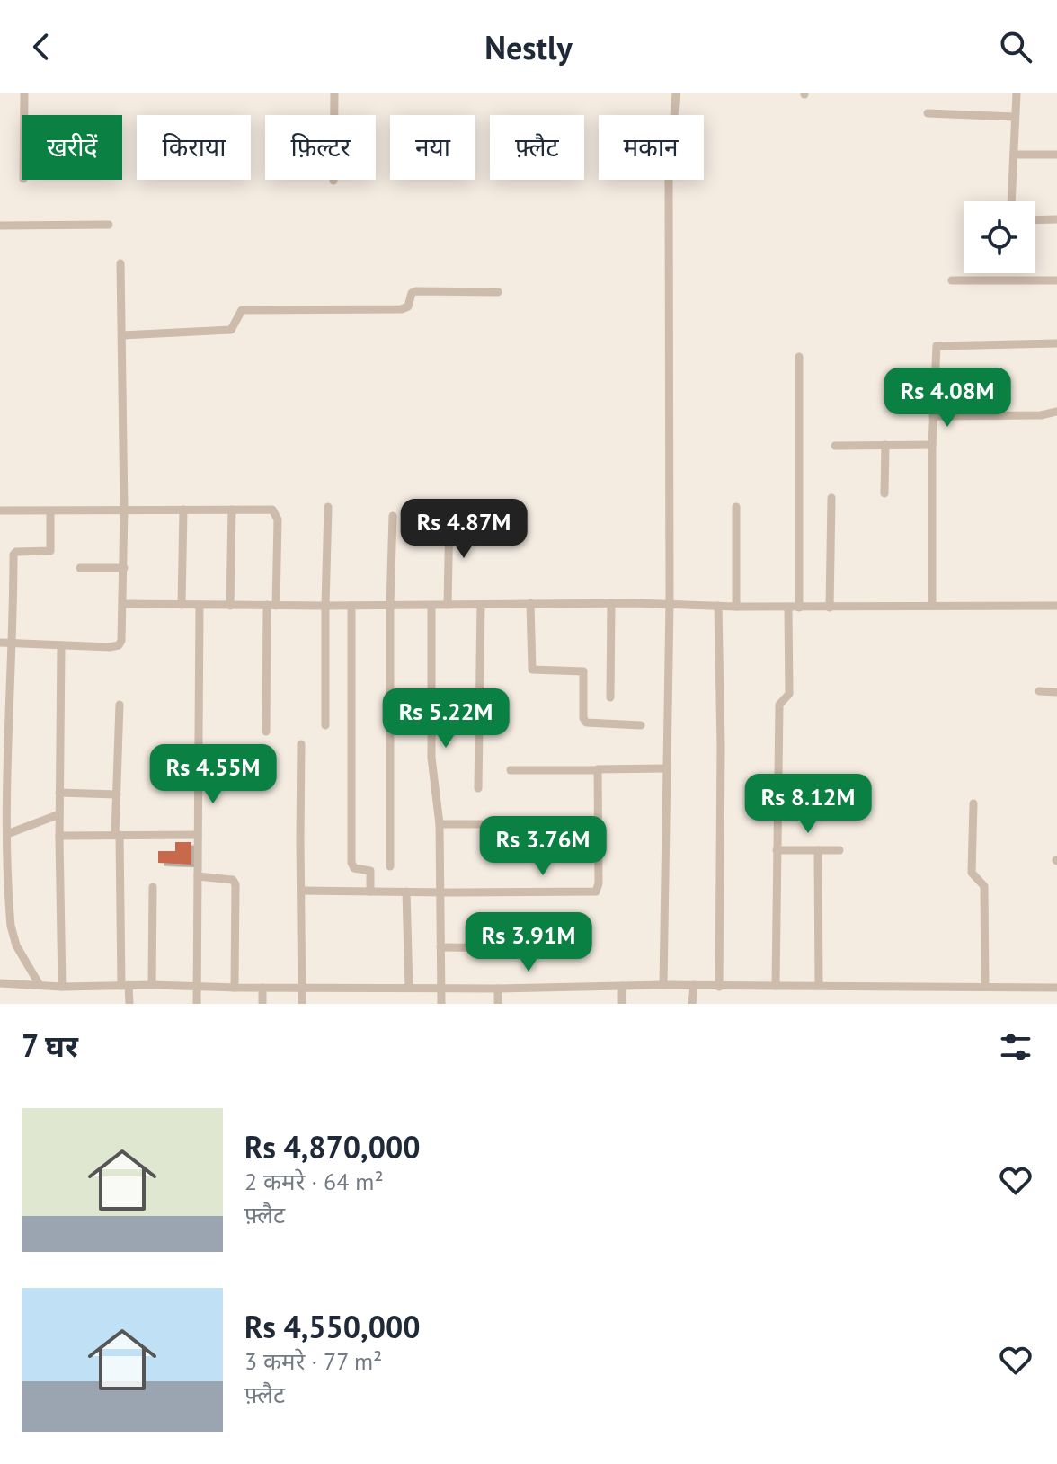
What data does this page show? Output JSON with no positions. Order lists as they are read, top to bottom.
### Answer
{
  "page": {
    "header": "Nestly",
    "chip": [
      "खरीदें",
      "किराया",
      "फ़िल्टर",
      "नया",
      "फ़्लैट",
      "मकान"
    ],
    "price": [
      "Rs 4.08M",
      "Rs 4.87M",
      "Rs 5.22M",
      "Rs 4.55M",
      "Rs 8.12M",
      "Rs 3.76M",
      "Rs 3.91M"
    ],
    "heading": "7 घर",
    "list": [
      {
        "name": "Rs 4,870,000",
        "note": "2 कमरे · 64 m² · फ़्लैट"
      },
      {
        "name": "Rs 4,550,000",
        "note": "3 कमरे · 77 m² · फ़्लैट"
      }
    ]
  }
}
